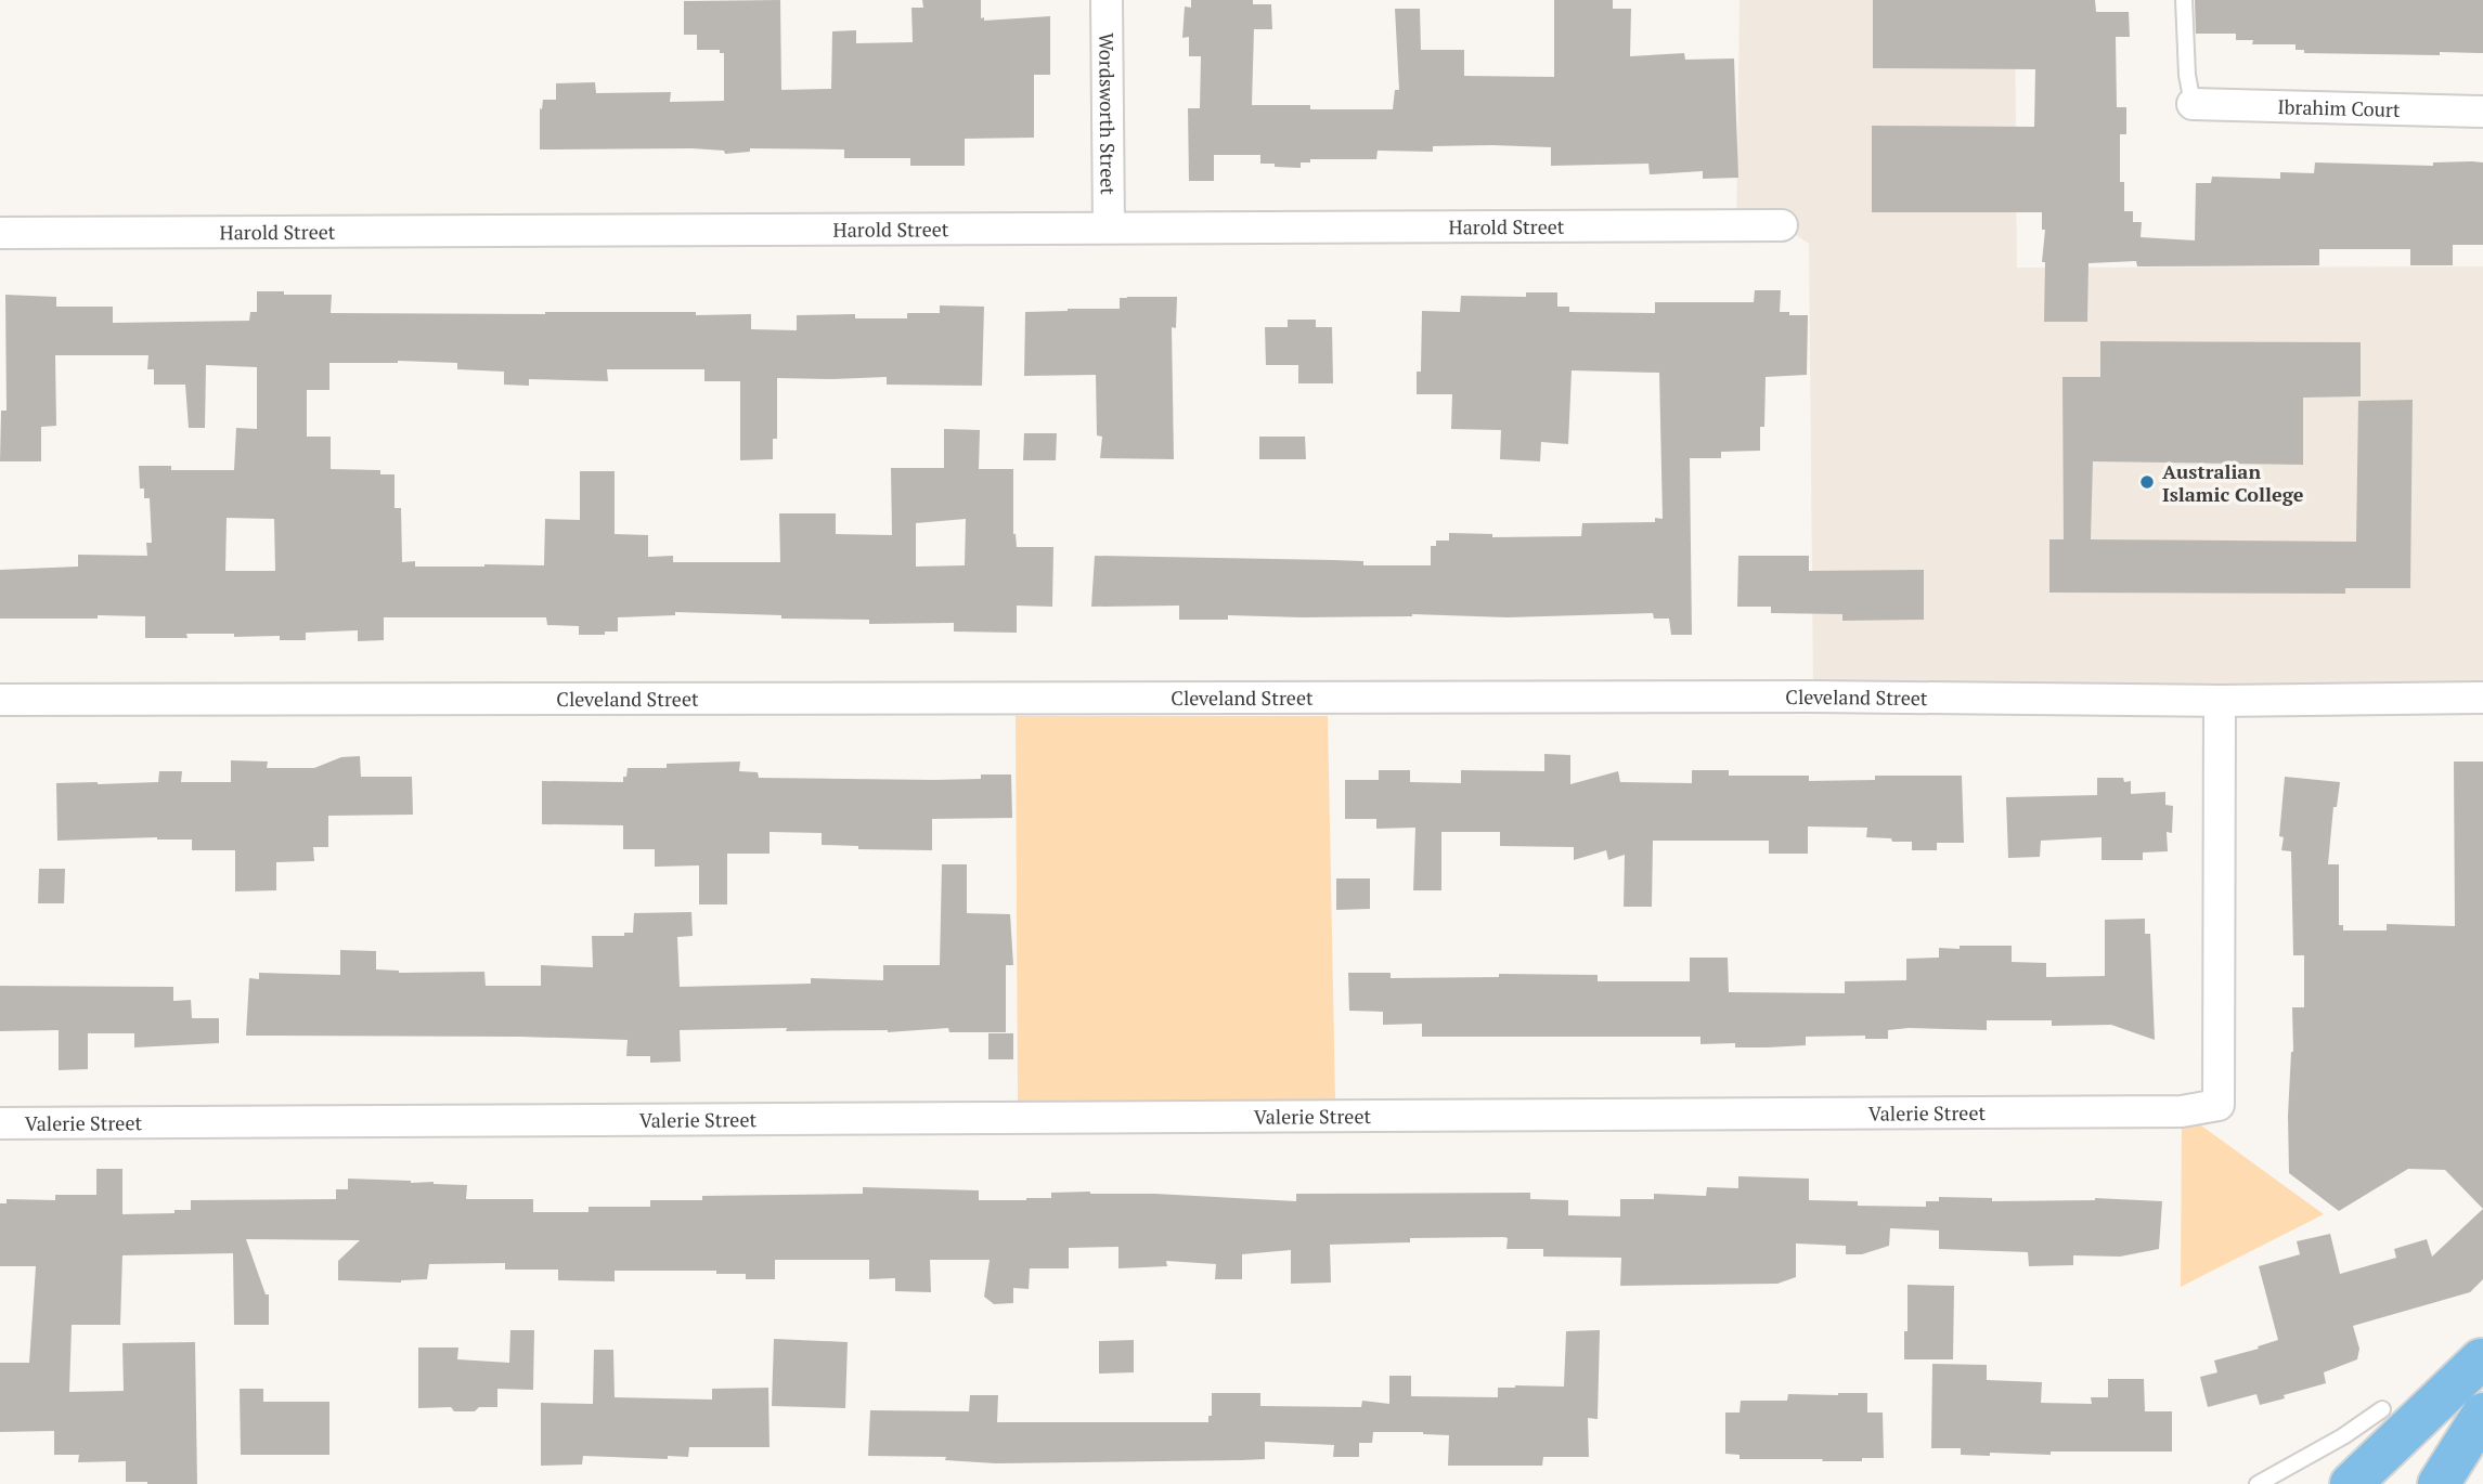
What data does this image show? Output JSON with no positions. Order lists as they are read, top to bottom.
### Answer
{
  "streets": {
    "street": [
      "Ibrahim Court",
      "Wordsworth Street",
      "Harold Street",
      "Cleveland Street",
      "Valerie Street"
    ]
  },
  "crossings": [
    ["Wordsworth Street", "Harold Street"],
    ["Cleveland Street", "Valerie Street"]
  ],
  "places": ["Australian Islamic College"]
}
